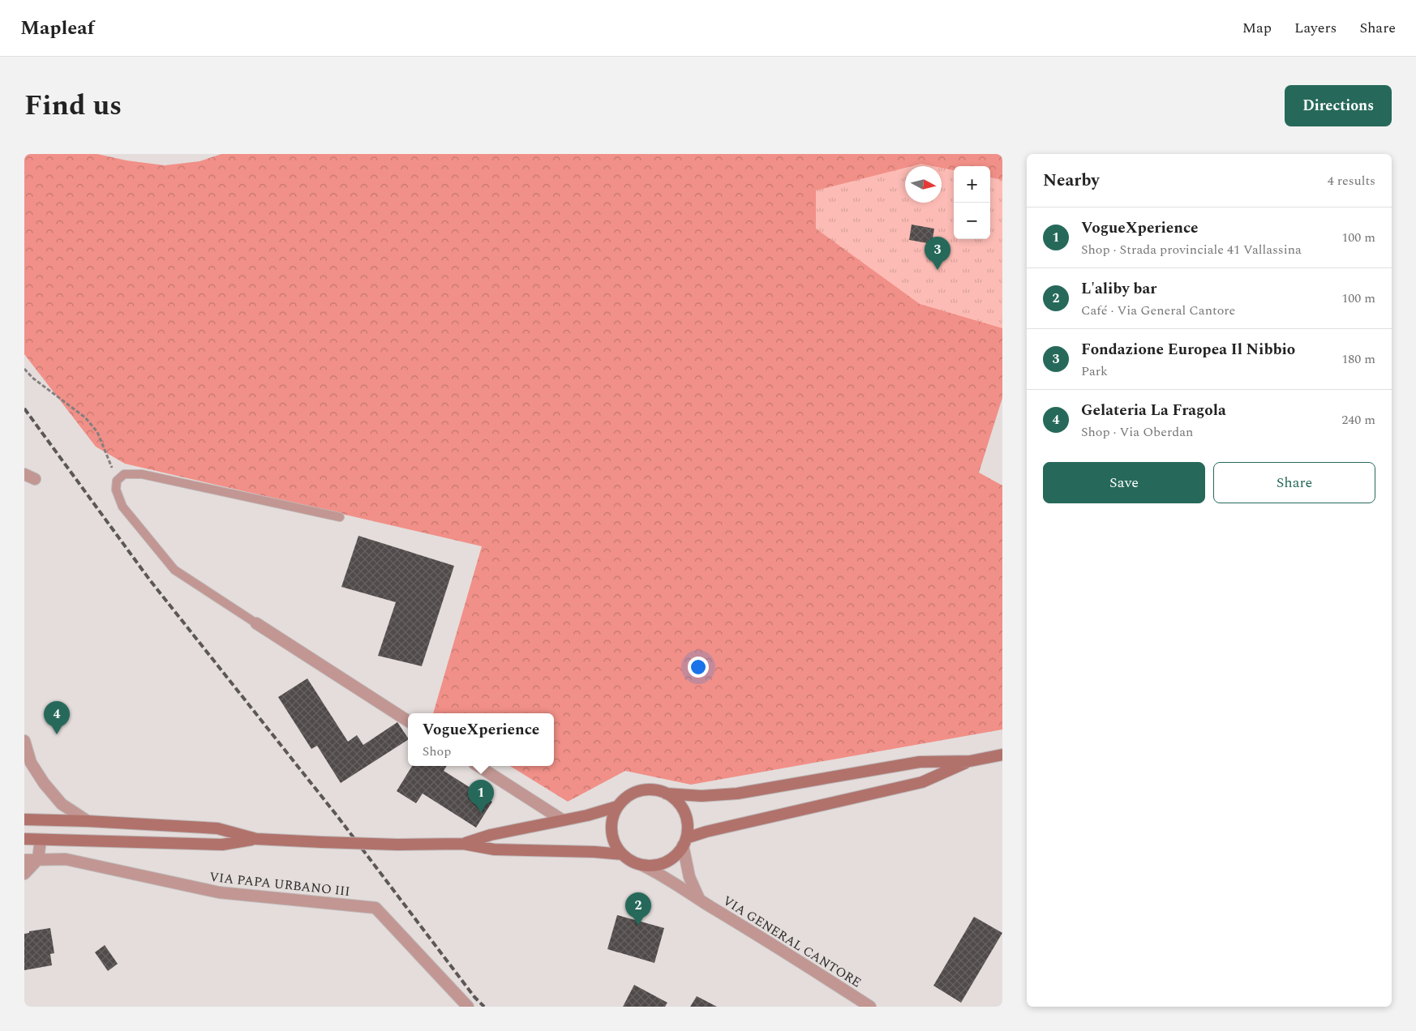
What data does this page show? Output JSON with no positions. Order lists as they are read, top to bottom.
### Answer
{
  "streets": {
    "street": ["VIA PAPA URBANO III", "VIA GENERAL CANTORE"]
  },
  "north": "right",
  "page": {
    "header": "Mapleaf",
    "nav": ["Map", "Layers", "Share"],
    "title": "Find us",
    "buttons": [
      "Directions",
      ["Save", "Share"]
    ],
    "heading": ["Nearby", "4 results"],
    "map_buttons": ["+", "−"],
    "list": [
      {
        "mark": "1",
        "name": "VogueXperience",
        "note": "Shop · Strada provinciale 41 Vallassina",
        "value": "100 m"
      },
      {
        "mark": "2",
        "name": "L'aliby bar",
        "note": "Café · Via General Cantore",
        "value": "100 m"
      },
      {
        "mark": "3",
        "name": "Fondazione Europea Il Nibbio",
        "note": "Park",
        "value": "180 m"
      },
      {
        "mark": "4",
        "name": "Gelateria La Fragola",
        "note": "Shop · Via Oberdan",
        "value": "240 m"
      }
    ],
    "pins": [
      "3",
      "4",
      "1",
      "2"
    ],
    "popup": ["VogueXperience", "Shop"]
  }
}
